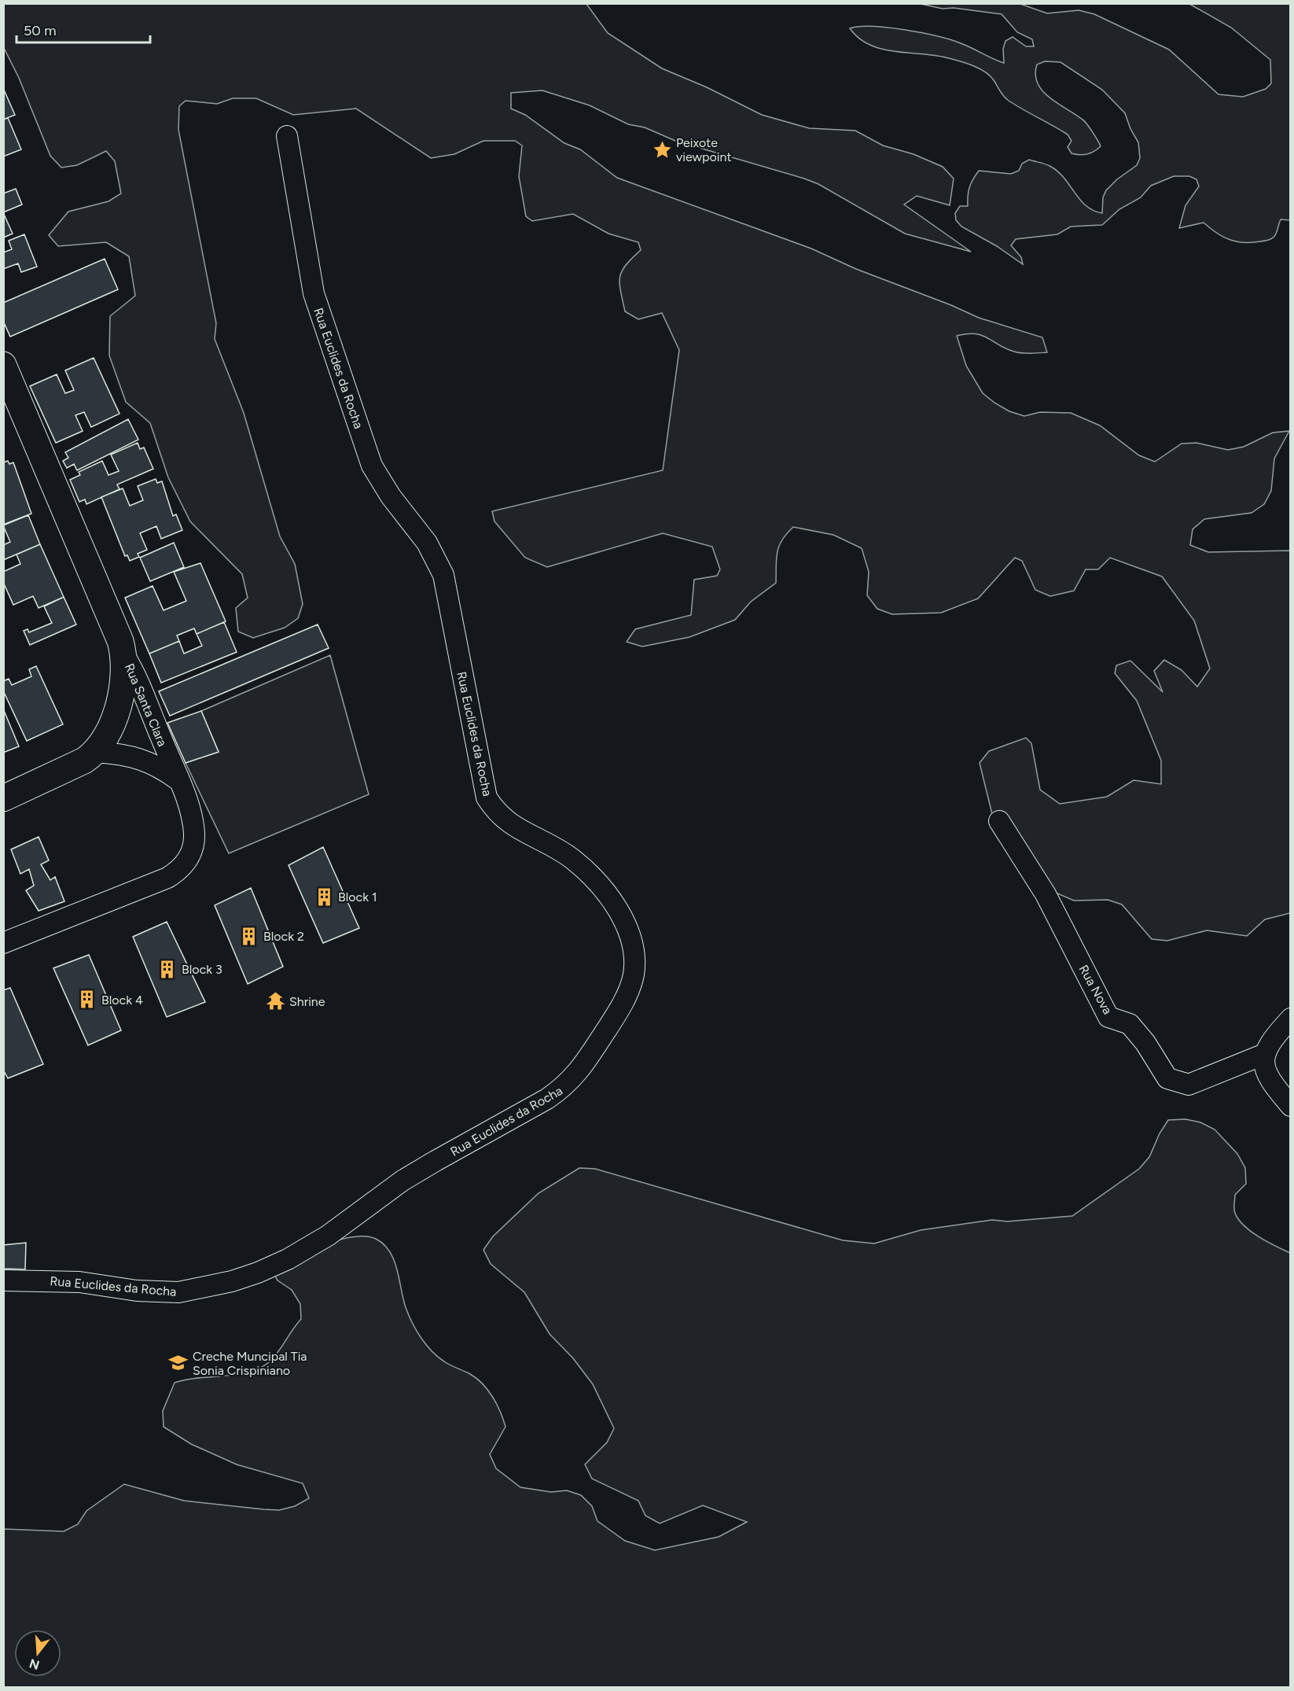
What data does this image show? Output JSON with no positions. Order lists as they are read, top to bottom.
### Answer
{
  "streets": {
    "main road": ["Rua Santa Clara"],
    "street": ["Rua Euclides da Rocha", "Rua Nova"]
  },
  "places": {
    "place": ["Peixote viewpoint"],
    "building": [
      "Block 1",
      "Block 2",
      "Block 3",
      "Block 4"
    ],
    "temple": ["Shrine"],
    "school or university": ["Creche Muncipal Tia Sonia Crispiniano"]
  },
  "scale_bar": "50 m",
  "north": "bottom"
}
